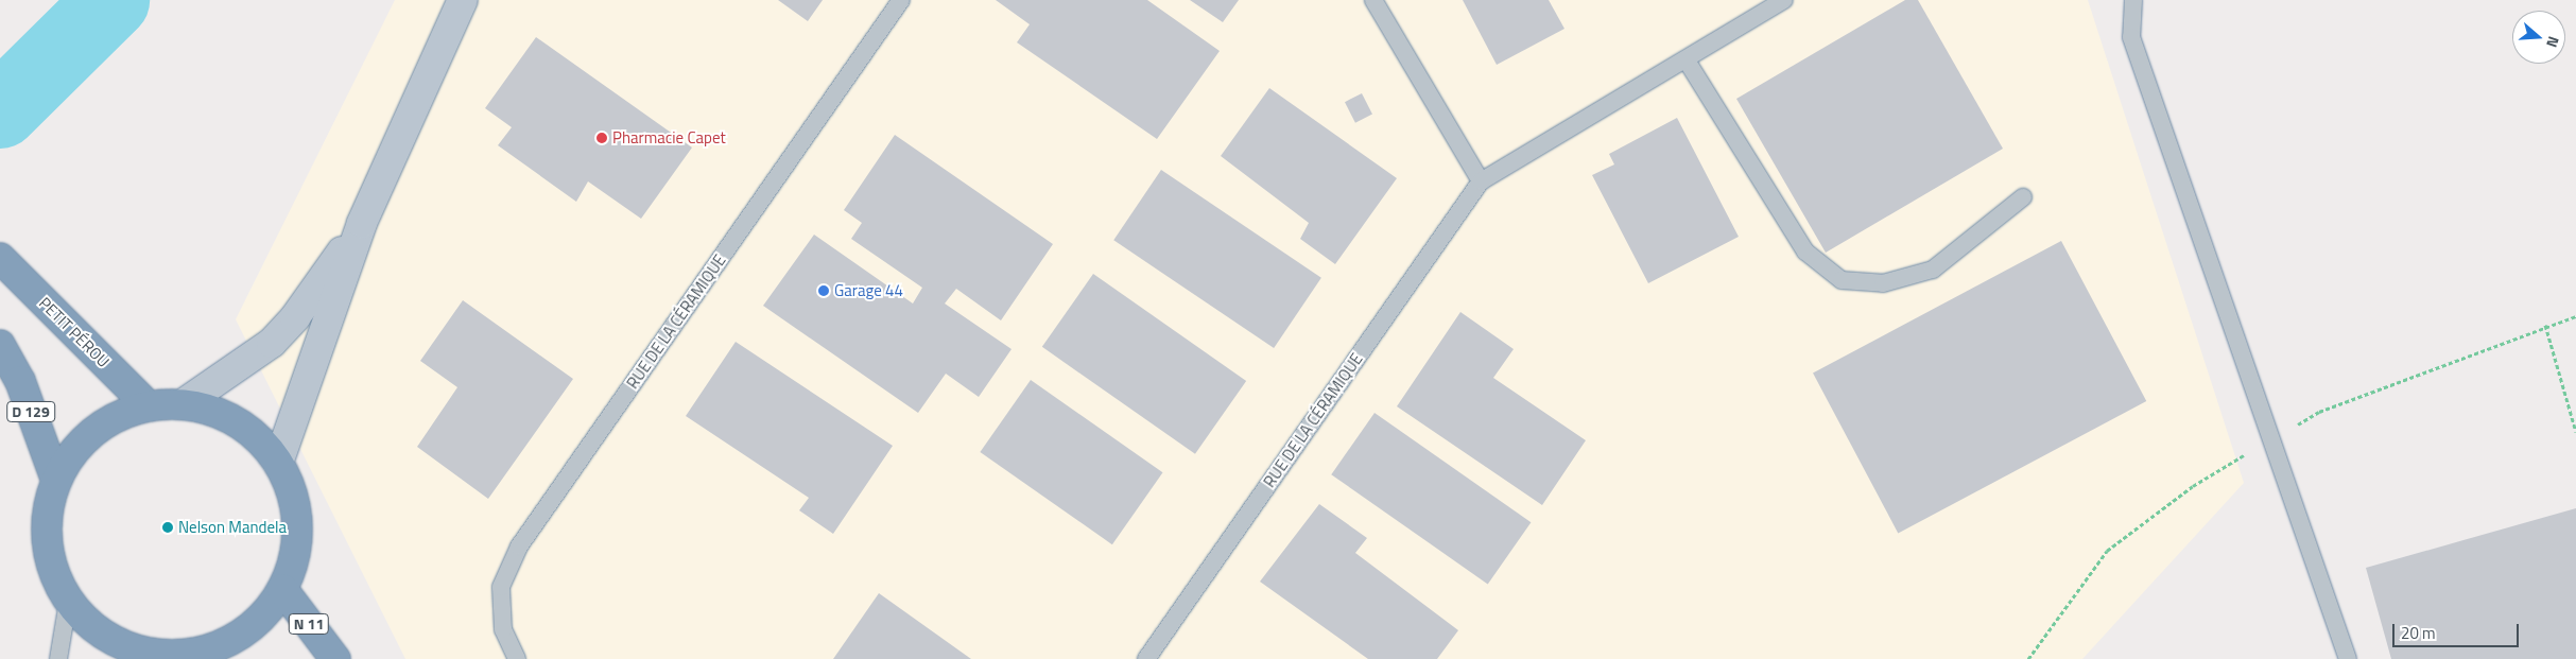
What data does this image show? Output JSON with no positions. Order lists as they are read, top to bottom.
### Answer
{
  "streets": {
    "highway": ["PETIT PÉROU", "D 129", "N 11"],
    "lane": ["RUE DE LA CÉRAMIQUE"]
  },
  "places": ["Pharmacie Capet", "Garage 44", "Nelson Mandela"],
  "scale_bar": "20 m",
  "north": "right"
}
